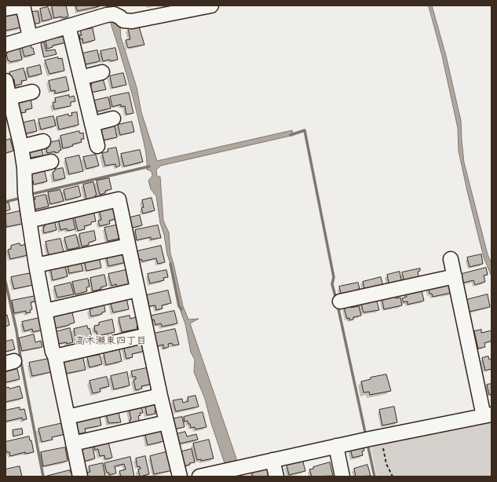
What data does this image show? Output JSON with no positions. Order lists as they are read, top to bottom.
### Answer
{
  "districts": ["高木瀬東四丁目"]
}
